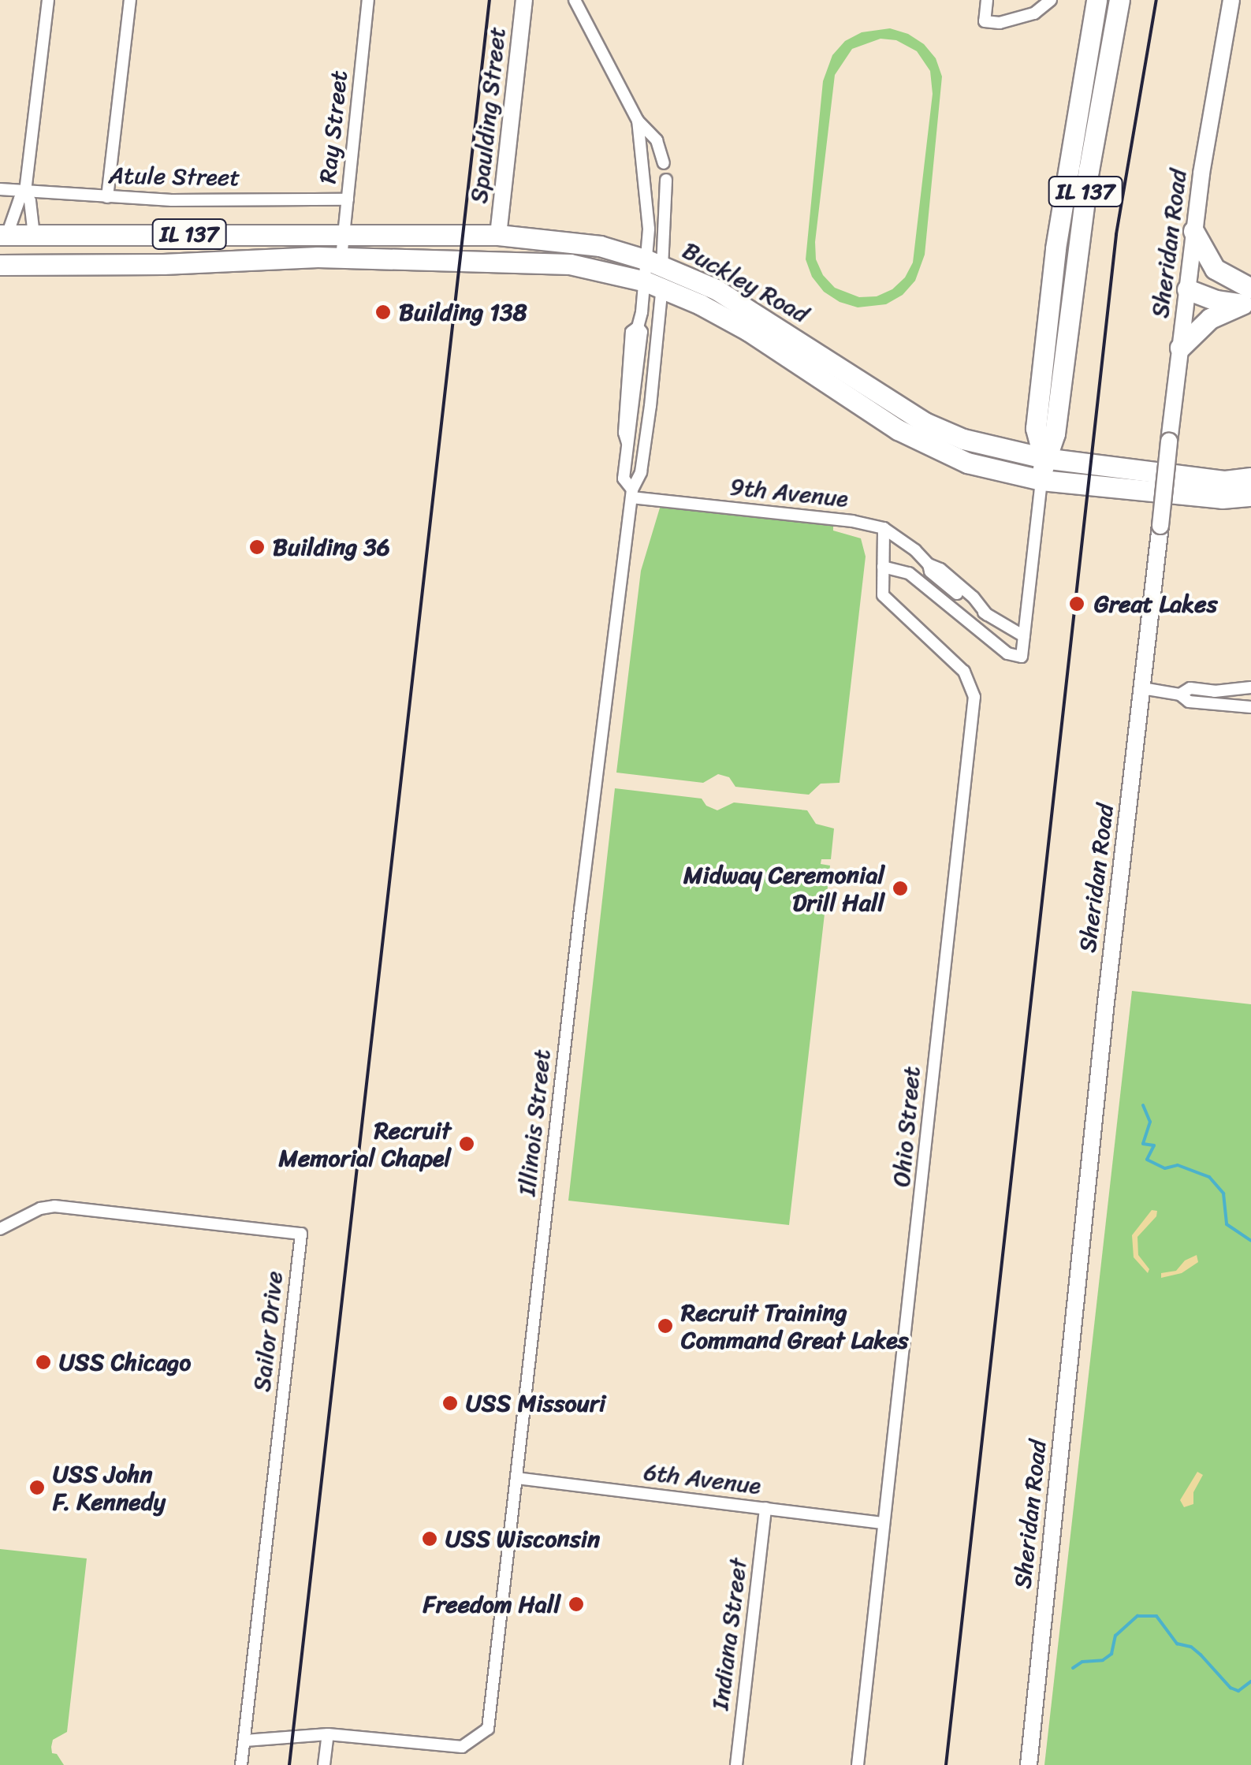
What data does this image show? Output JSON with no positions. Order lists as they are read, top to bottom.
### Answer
{
  "streets": {
    "highway": ["IL 137", "Buckley Road"],
    "main road": ["Spaulding Street", "Sheridan Road"],
    "street": [
      "Ray Street",
      "Atule Street",
      "9th Avenue",
      "Illinois Street",
      "Ohio Street",
      "Sailor Drive",
      "6th Avenue",
      "Indiana Street"
    ]
  },
  "crossings": [
    ["Spaulding Street", "Buckley Road"],
    ["Ray Street", "Atule Street"],
    ["Ray Street", "Buckley Road"],
    ["IL 137", "Buckley Road"],
    ["Buckley Road", "Illinois Street"],
    ["9th Avenue", "Illinois Street"],
    ["9th Avenue", "Ohio Street"],
    ["Illinois Street", "6th Avenue"],
    ["Ohio Street", "6th Avenue"],
    ["6th Avenue", "Indiana Street"]
  ],
  "places": [
    "Building 138",
    "Building 36",
    "Great Lakes",
    "Midway Ceremonial Drill Hall",
    "Recruit Memorial Chapel",
    "Recruit Training Command Great Lakes",
    "USS Chicago",
    "USS Missouri",
    "USS John F. Kennedy",
    "USS Wisconsin",
    "Freedom Hall"
  ]
}
